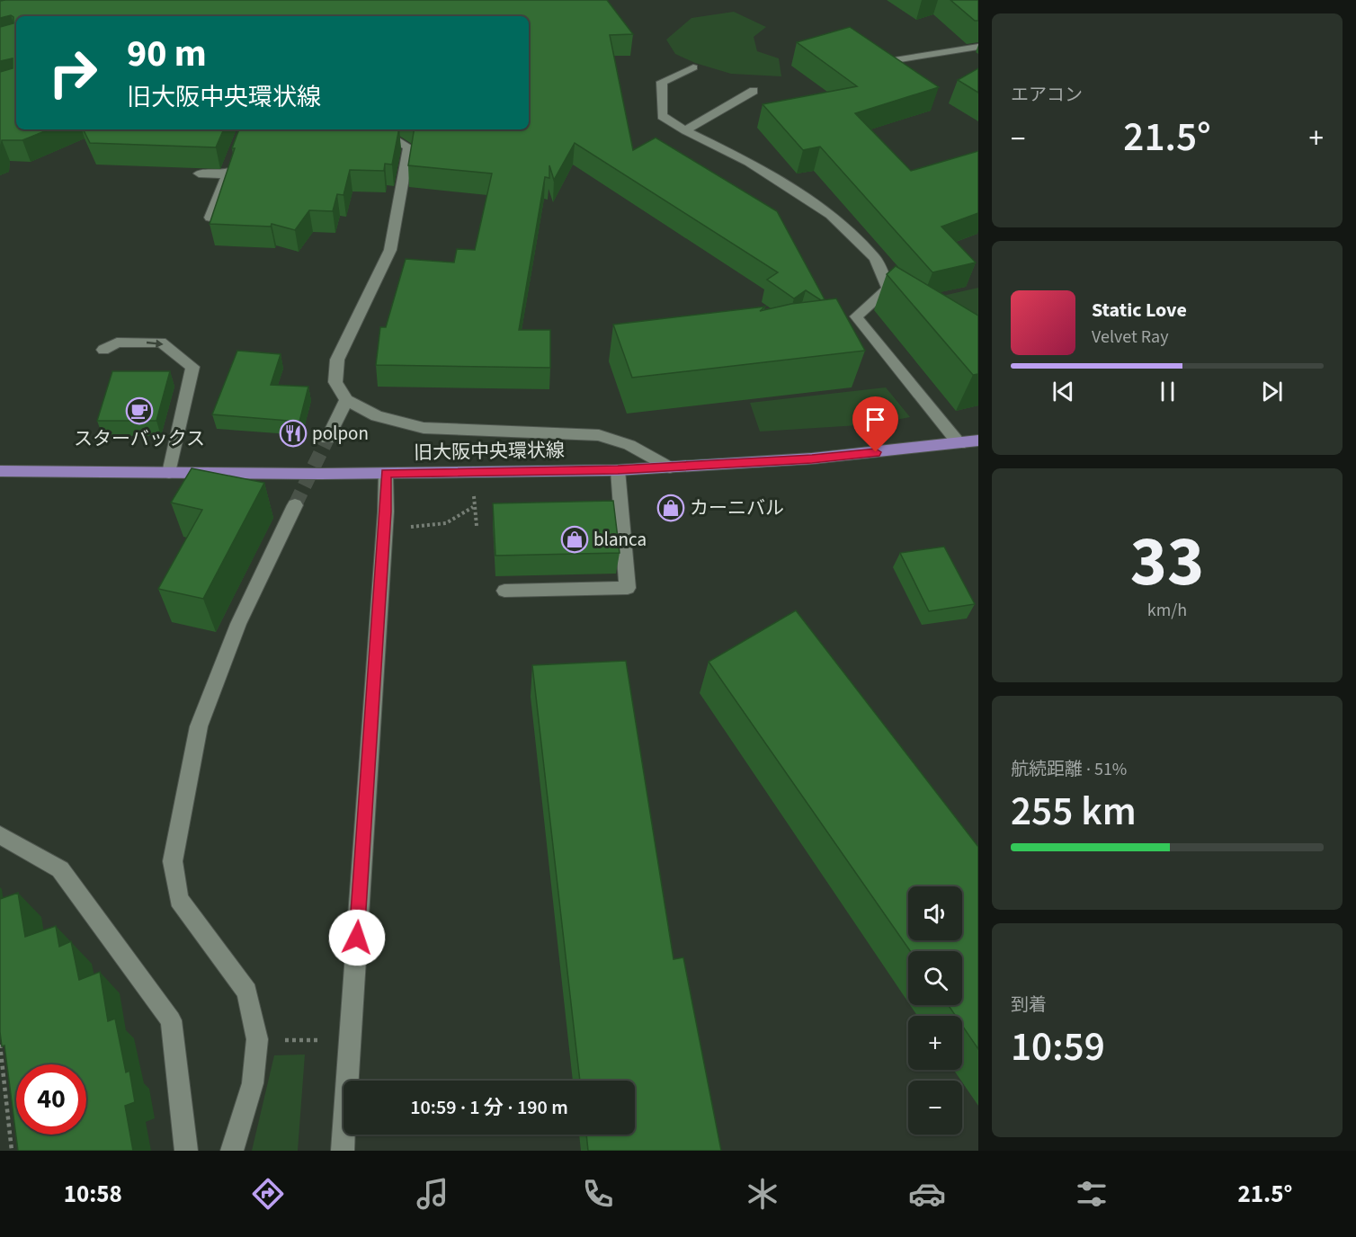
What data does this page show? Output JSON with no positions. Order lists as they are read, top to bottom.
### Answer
{
  "streets": {
    "main road": ["旧大阪中央環状線"]
  },
  "places": {
    "cafe": ["スターバックス"],
    "restaurant": ["polpon"],
    "shop": ["カーニバル", "blanca"]
  },
  "page": {
    "tile": [
      "エアコン",
      ["33", "km/h"],
      ["航続距離 · 51%", "255 km"],
      ["到着", "10:59"]
    ],
    "turn": ["90 m", "旧大阪中央環状線"],
    "heat": ["−", "21.5°", "+"],
    "song": ["Static Love", "Velvet Ray"],
    "map_buttons": ["+", "−"],
    "limit": "40",
    "trip": "10:59 · 1 分 · 190 m",
    "tabs": ["10:58", "21.5°"]
  }
}
